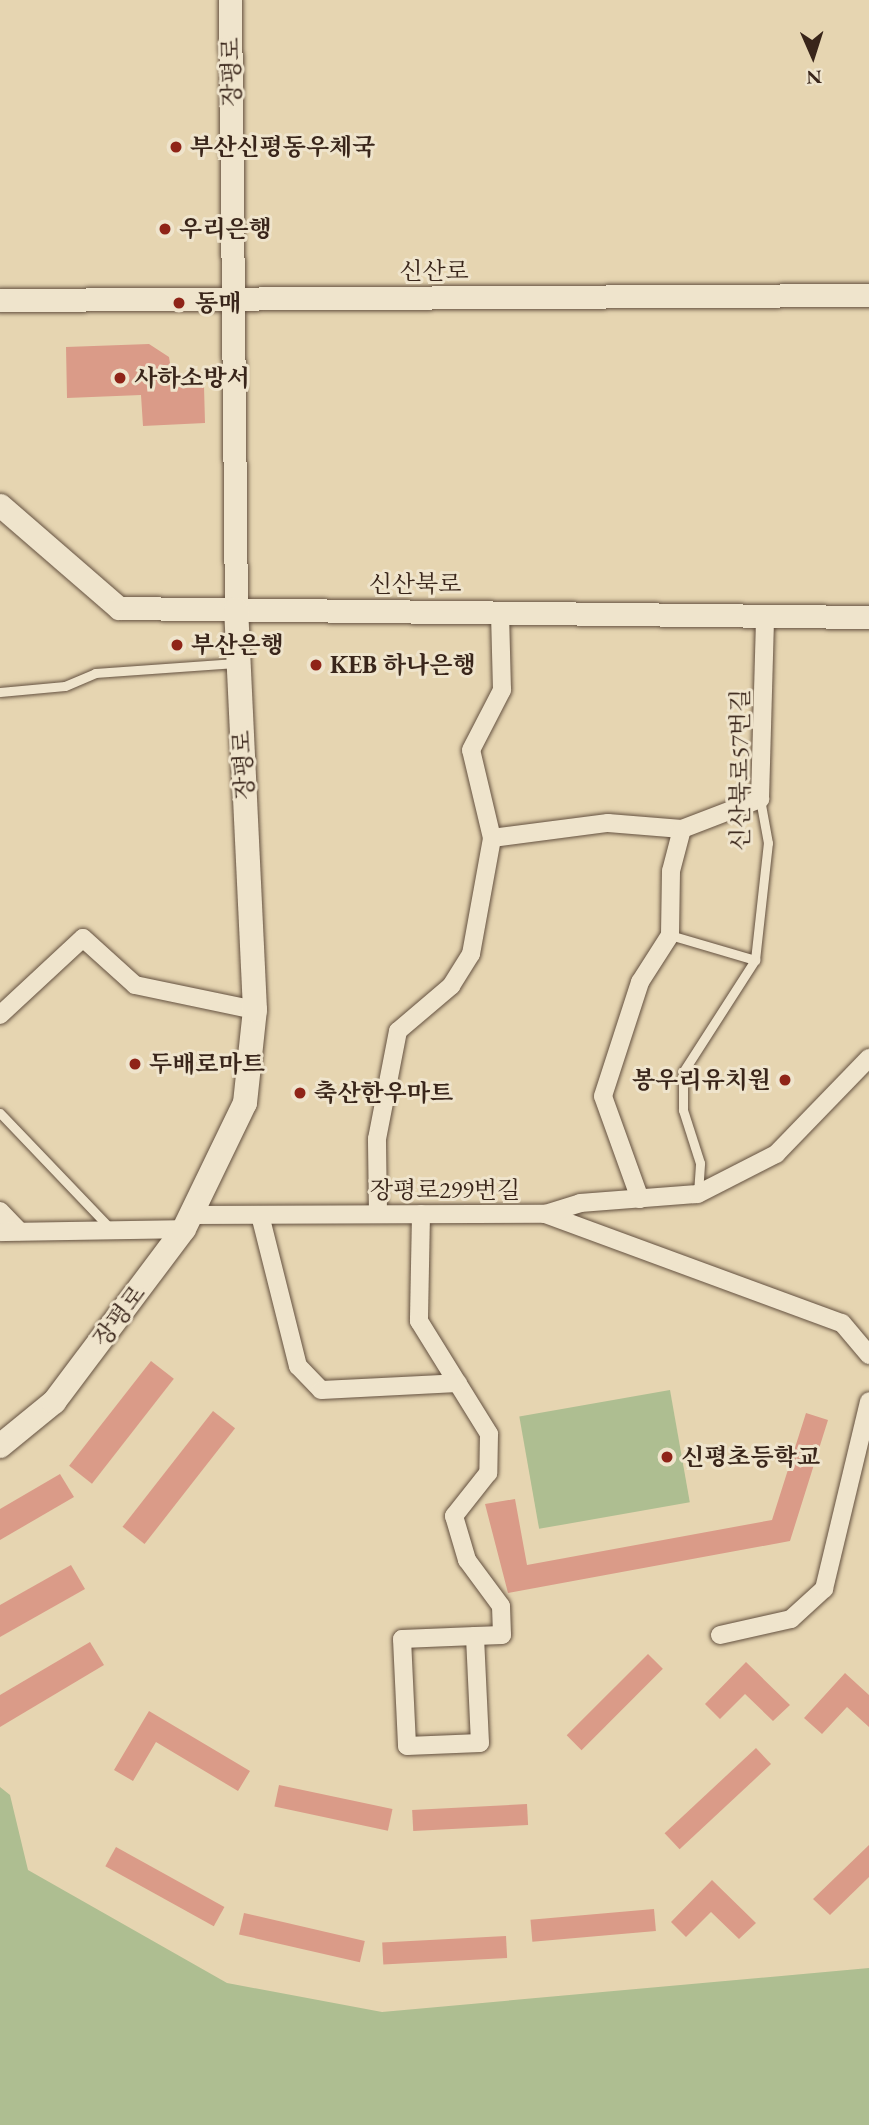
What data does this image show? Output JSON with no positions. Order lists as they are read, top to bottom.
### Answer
{
  "streets": {
    "main road": ["장평로"],
    "street": [
      "신산로",
      "신산북로",
      "신산북로57번길",
      "장평로299번길"
    ]
  },
  "crossings": [
    ["장평로", "신산로"],
    ["장평로", "신산북로"],
    ["장평로", "장평로299번길"],
    ["신산북로", "신산북로57번길"],
    ["신산북로57번길", "장평로299번길"]
  ],
  "places": [
    "부산신평동우체국",
    "우리은행",
    "동매",
    "사하소방서",
    "부산은행",
    "KEB 하나은행",
    "두배로마트",
    "봉우리유치원",
    "축산한우마트",
    "신평초등학교"
  ],
  "north": "bottom"
}
